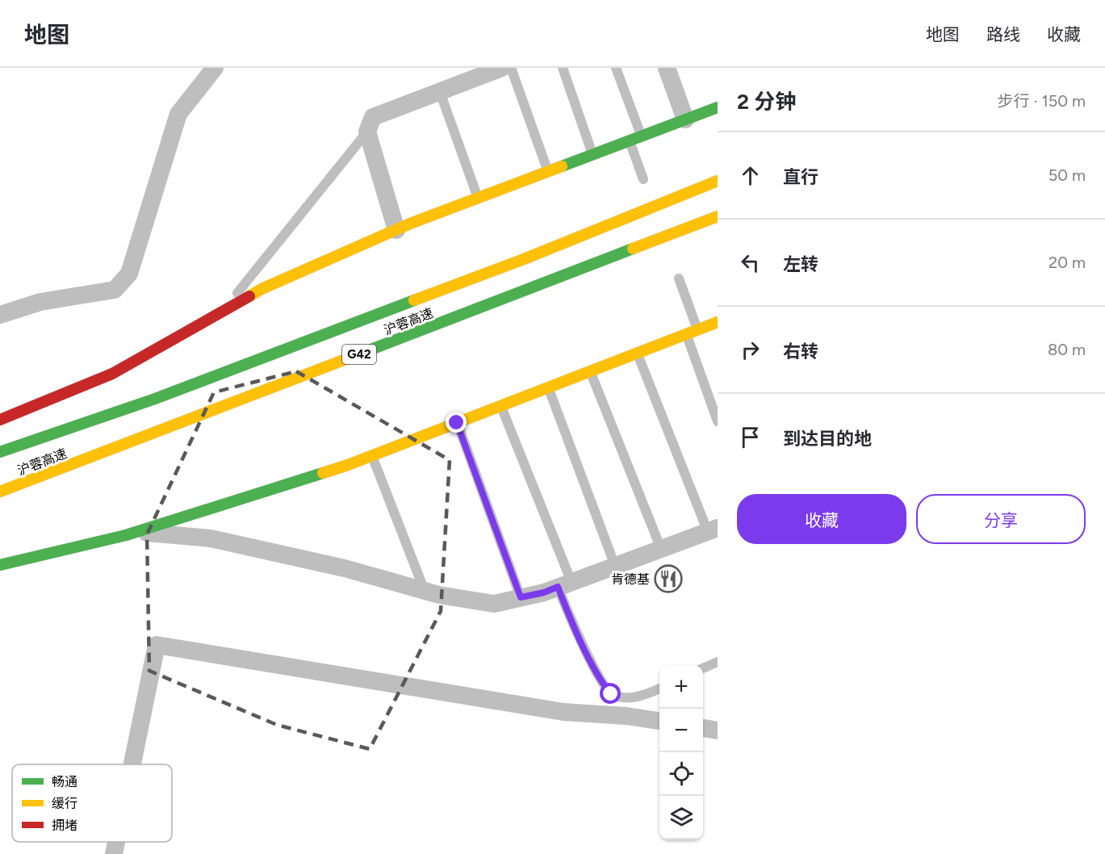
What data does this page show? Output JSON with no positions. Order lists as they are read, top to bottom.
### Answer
{
  "streets": {
    "highway": ["沪蓉高速", "G42"]
  },
  "places": {
    "restaurant": ["肯德基"]
  },
  "legend": ["畅通", "缓行", "拥堵"],
  "page": {
    "header": "地图",
    "nav": ["地图", "路线", "收藏"],
    "heading": ["2 分钟", "步行 · 150 m"],
    "list": [
      ["直行", "50 m"],
      ["左转", "20 m"],
      ["右转", "80 m"],
      "到达目的地"
    ],
    "buttons": ["收藏", "分享"],
    "map_buttons": ["+", "−"]
  }
}
